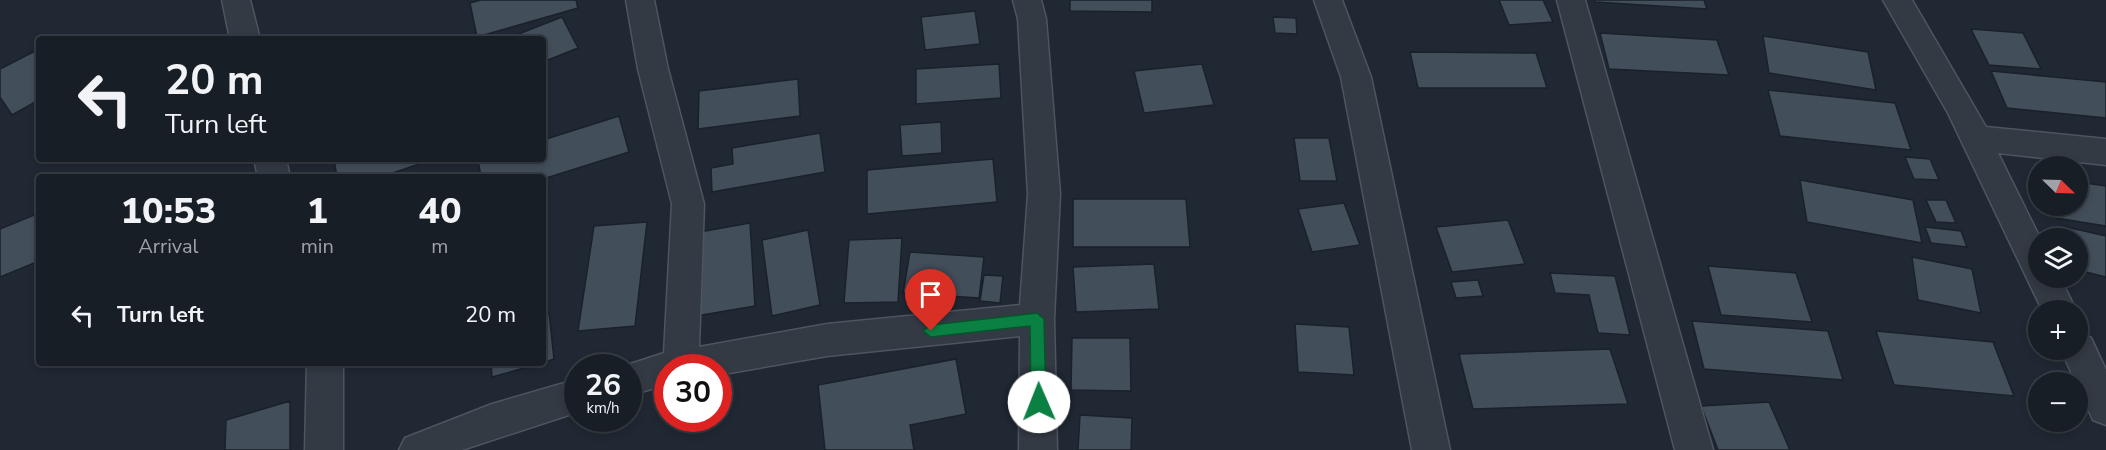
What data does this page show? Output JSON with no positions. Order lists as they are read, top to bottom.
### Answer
{
  "north": "bottom right",
  "page": {
    "turn": ["20 m", "Turn left"],
    "map_buttons": ["+", "−"],
    "eta": [
      "10:53",
      "Arrival",
      "1",
      "min",
      "40",
      "m"
    ],
    "list": [
      {
        "name": "Turn left",
        "value": "20 m"
      }
    ],
    "speed": "26 km/h",
    "limit": "30"
  }
}
